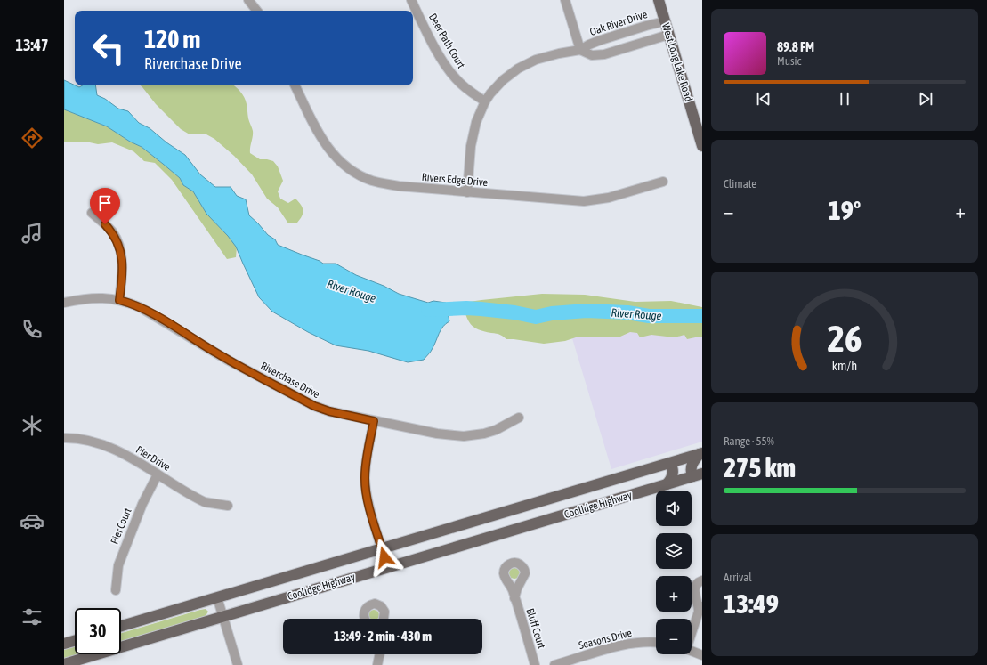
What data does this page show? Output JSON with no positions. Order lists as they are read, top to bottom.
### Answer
{
  "streets": {
    "main road": ["West Long Lake Road", "Coolidge Highway"],
    "street": [
      "Oak River Drive",
      "Deer Path Court",
      "Rivers Edge Drive",
      "Riverchase Drive",
      "Pier Drive",
      "Pier Court",
      "Bluff Court",
      "Seasons Drive"
    ]
  },
  "crossings": [
    ["Oak River Drive", "Deer Path Court"],
    ["Oak River Drive", "West Long Lake Road"],
    ["Oak River Drive", "Rivers Edge Drive"],
    ["Pier Drive", "Pier Court"]
  ],
  "water": ["River Rouge"],
  "page": {
    "tabs": "13:47",
    "turn": ["120 m", "Riverchase Drive"],
    "song": ["89.8 FM", "Music"],
    "tile": [
      "Climate",
      ["Range · 55%", "275 km"],
      ["Arrival", "13:49"]
    ],
    "heat": ["−", "19°", "+"],
    "map_buttons": ["+", "−"],
    "limit": "30",
    "trip": "13:49 · 2 min · 430 m",
    "gauge": ["26", "km/h"]
  }
}
